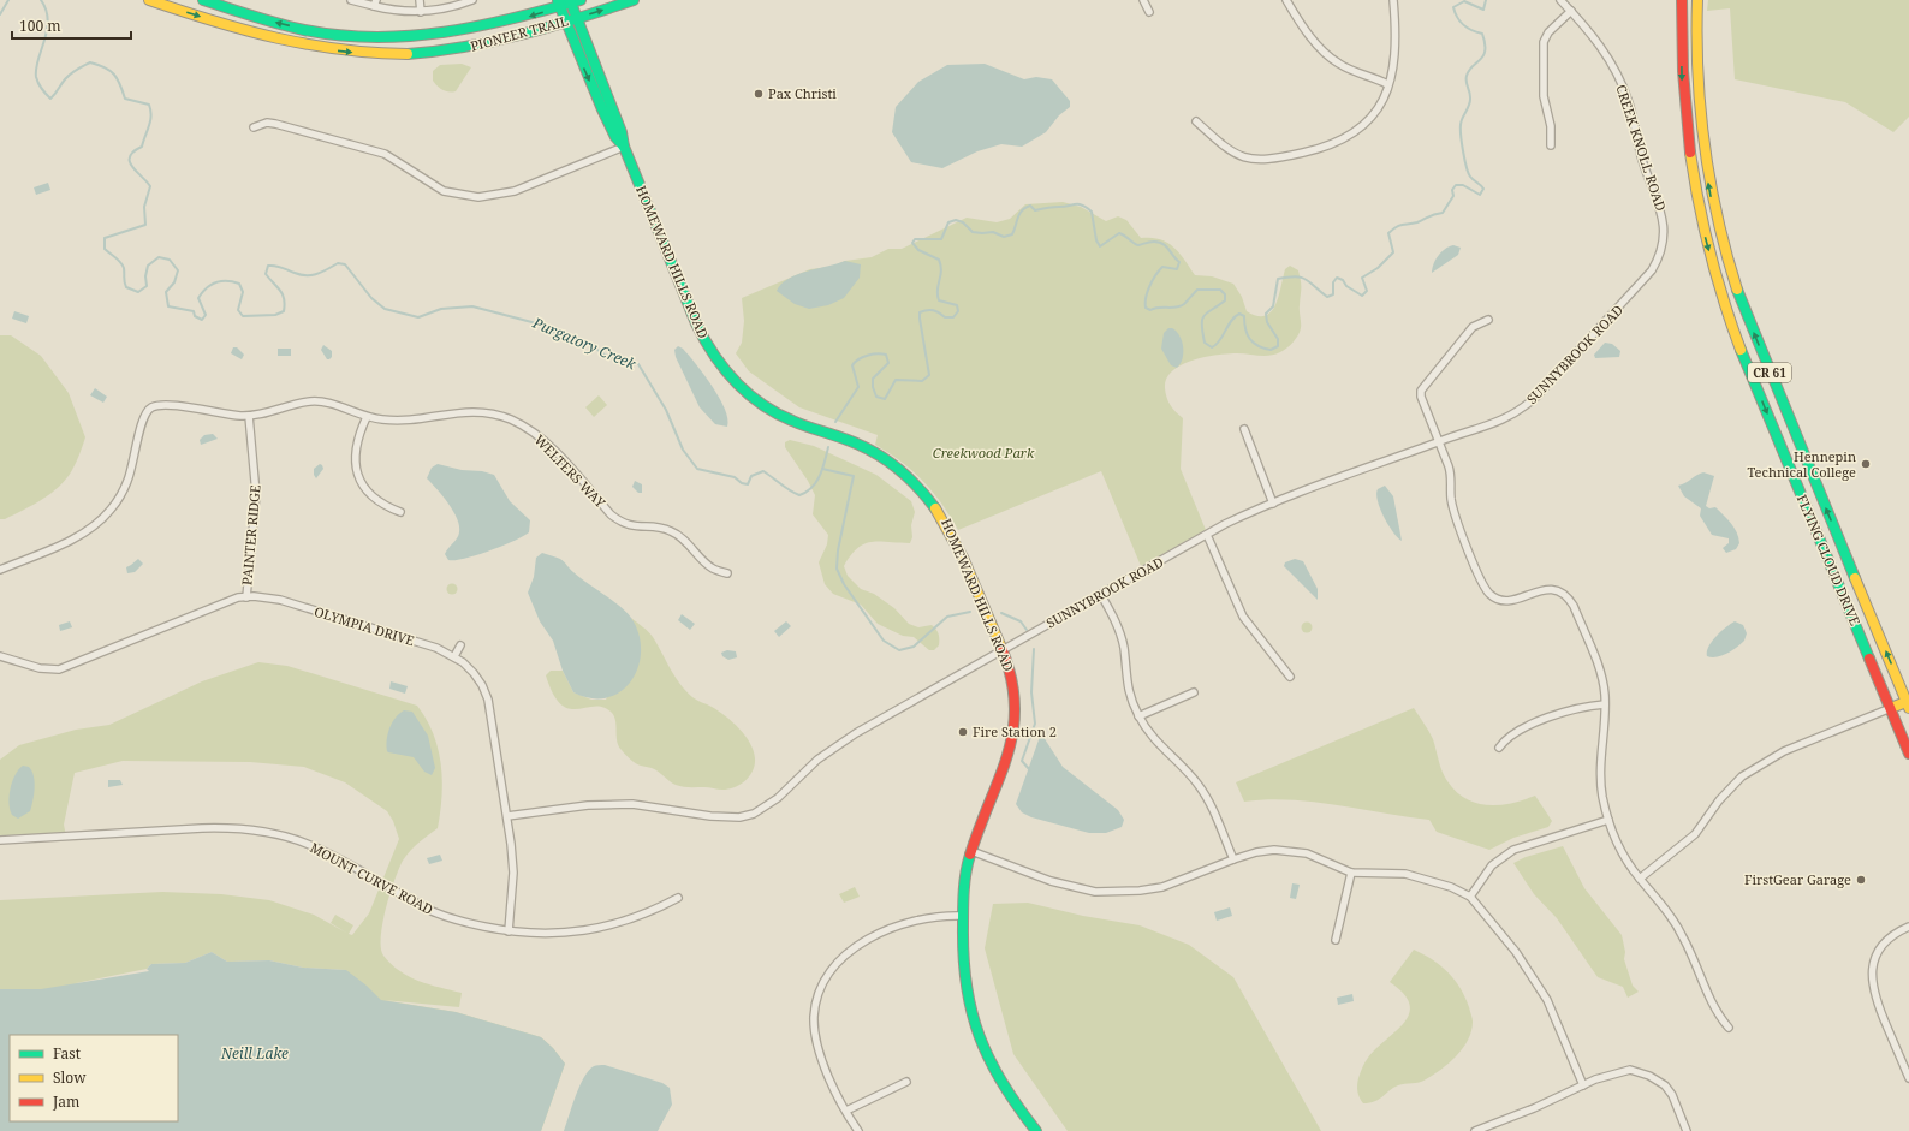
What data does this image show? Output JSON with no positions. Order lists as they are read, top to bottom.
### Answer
{
  "streets": {
    "main road": [
      "PIONEER TRAIL",
      "HOMEWARD HILLS ROAD",
      "CR 61",
      "FLYING CLOUD DRIVE"
    ],
    "street": [
      "CREEK KNOLL ROAD",
      "SUNNYBROOK ROAD",
      "WELTERS WAY",
      "PAINTER RIDGE",
      "OLYMPIA DRIVE",
      "MOUNT CURVE ROAD"
    ]
  },
  "crossings": [
    ["PIONEER TRAIL", "HOMEWARD HILLS ROAD"],
    ["CREEK KNOLL ROAD", "SUNNYBROOK ROAD"],
    ["HOMEWARD HILLS ROAD", "SUNNYBROOK ROAD"],
    ["SUNNYBROOK ROAD", "OLYMPIA DRIVE"],
    ["WELTERS WAY", "PAINTER RIDGE"],
    ["PAINTER RIDGE", "OLYMPIA DRIVE"],
    ["OLYMPIA DRIVE", "MOUNT CURVE ROAD"]
  ],
  "water": ["Purgatory Creek", "Neill Lake"],
  "parks": ["Creekwood Park"],
  "places": [
    "Pax Christi",
    "Hennepin Technical College",
    "Fire Station 2",
    "FirstGear Garage"
  ],
  "legend": ["Fast", "Slow", "Jam"],
  "scale_bar": "100 m"
}
